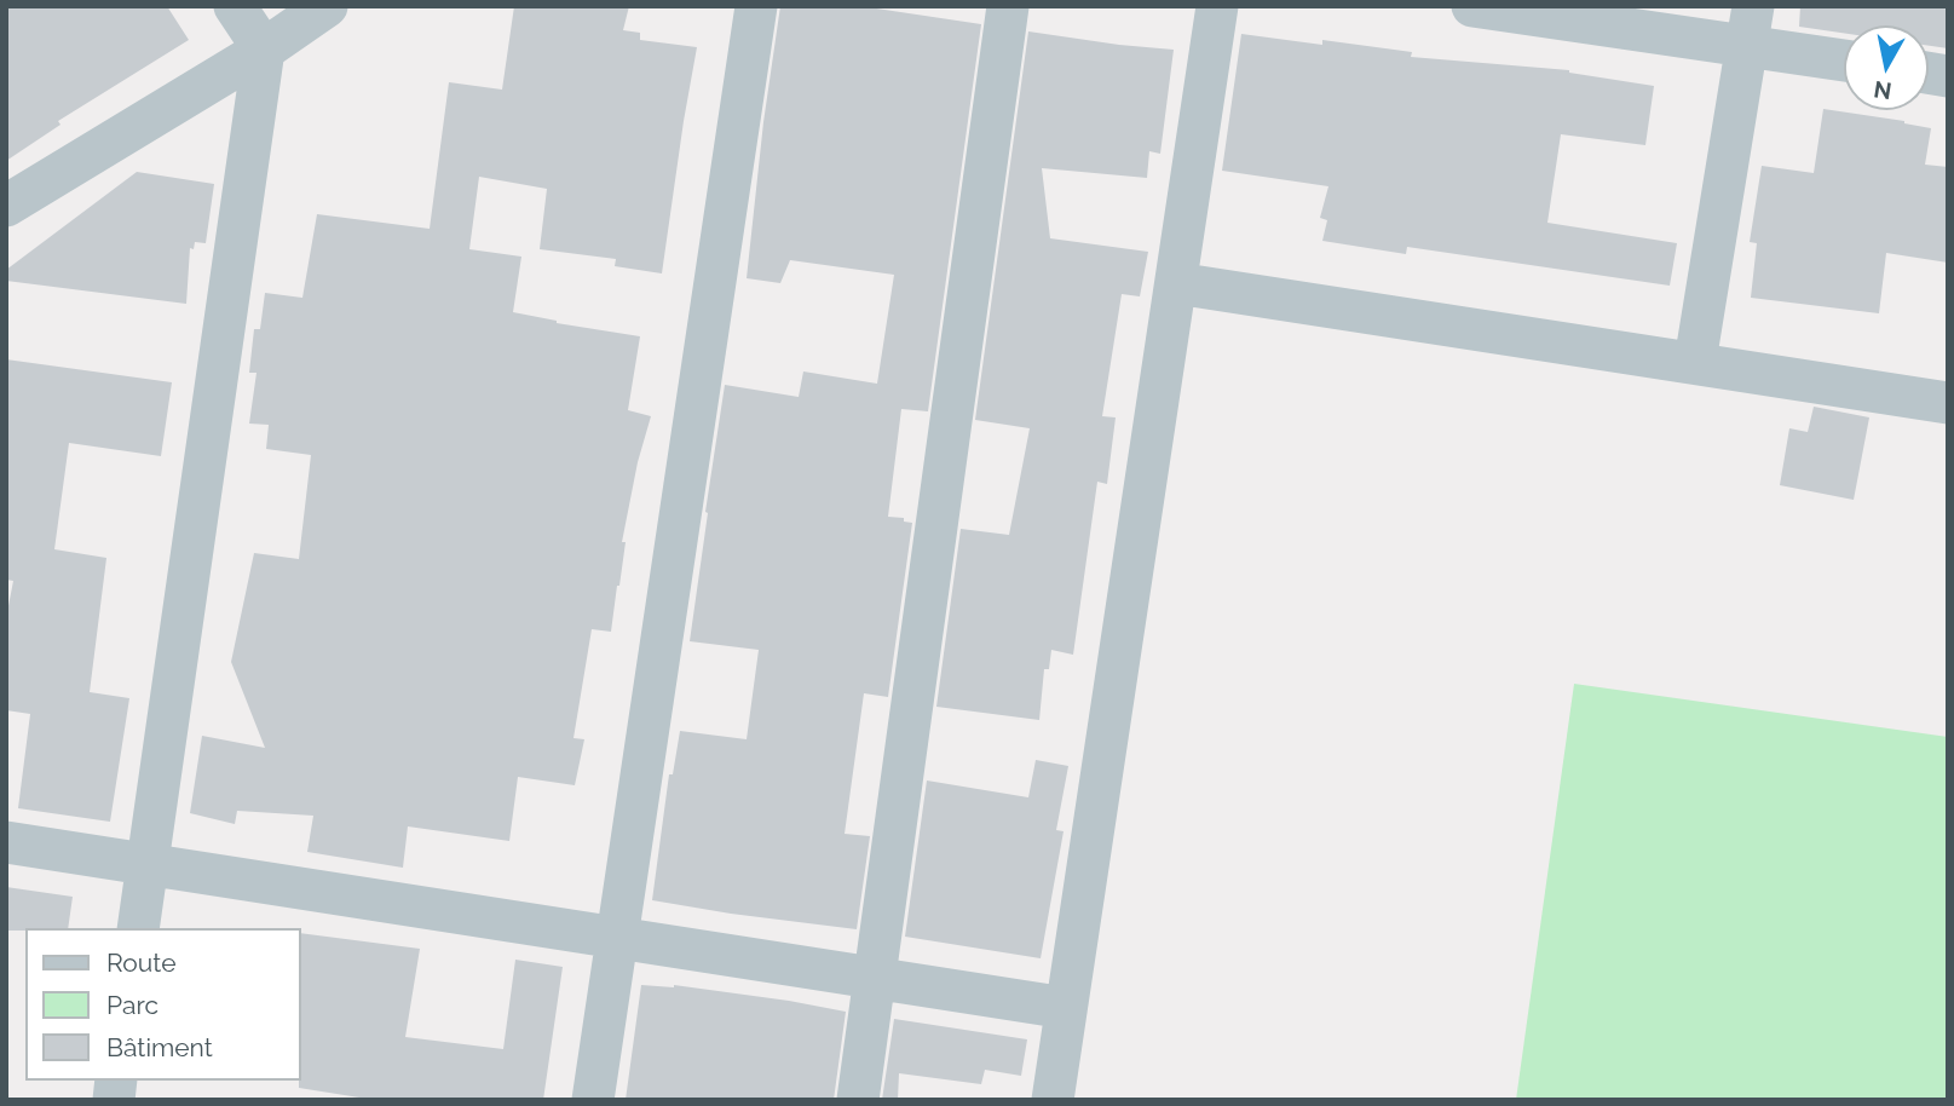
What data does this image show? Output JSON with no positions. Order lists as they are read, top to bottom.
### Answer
{
  "legend": ["Route", "Parc", "Bâtiment"],
  "north": "bottom"
}
